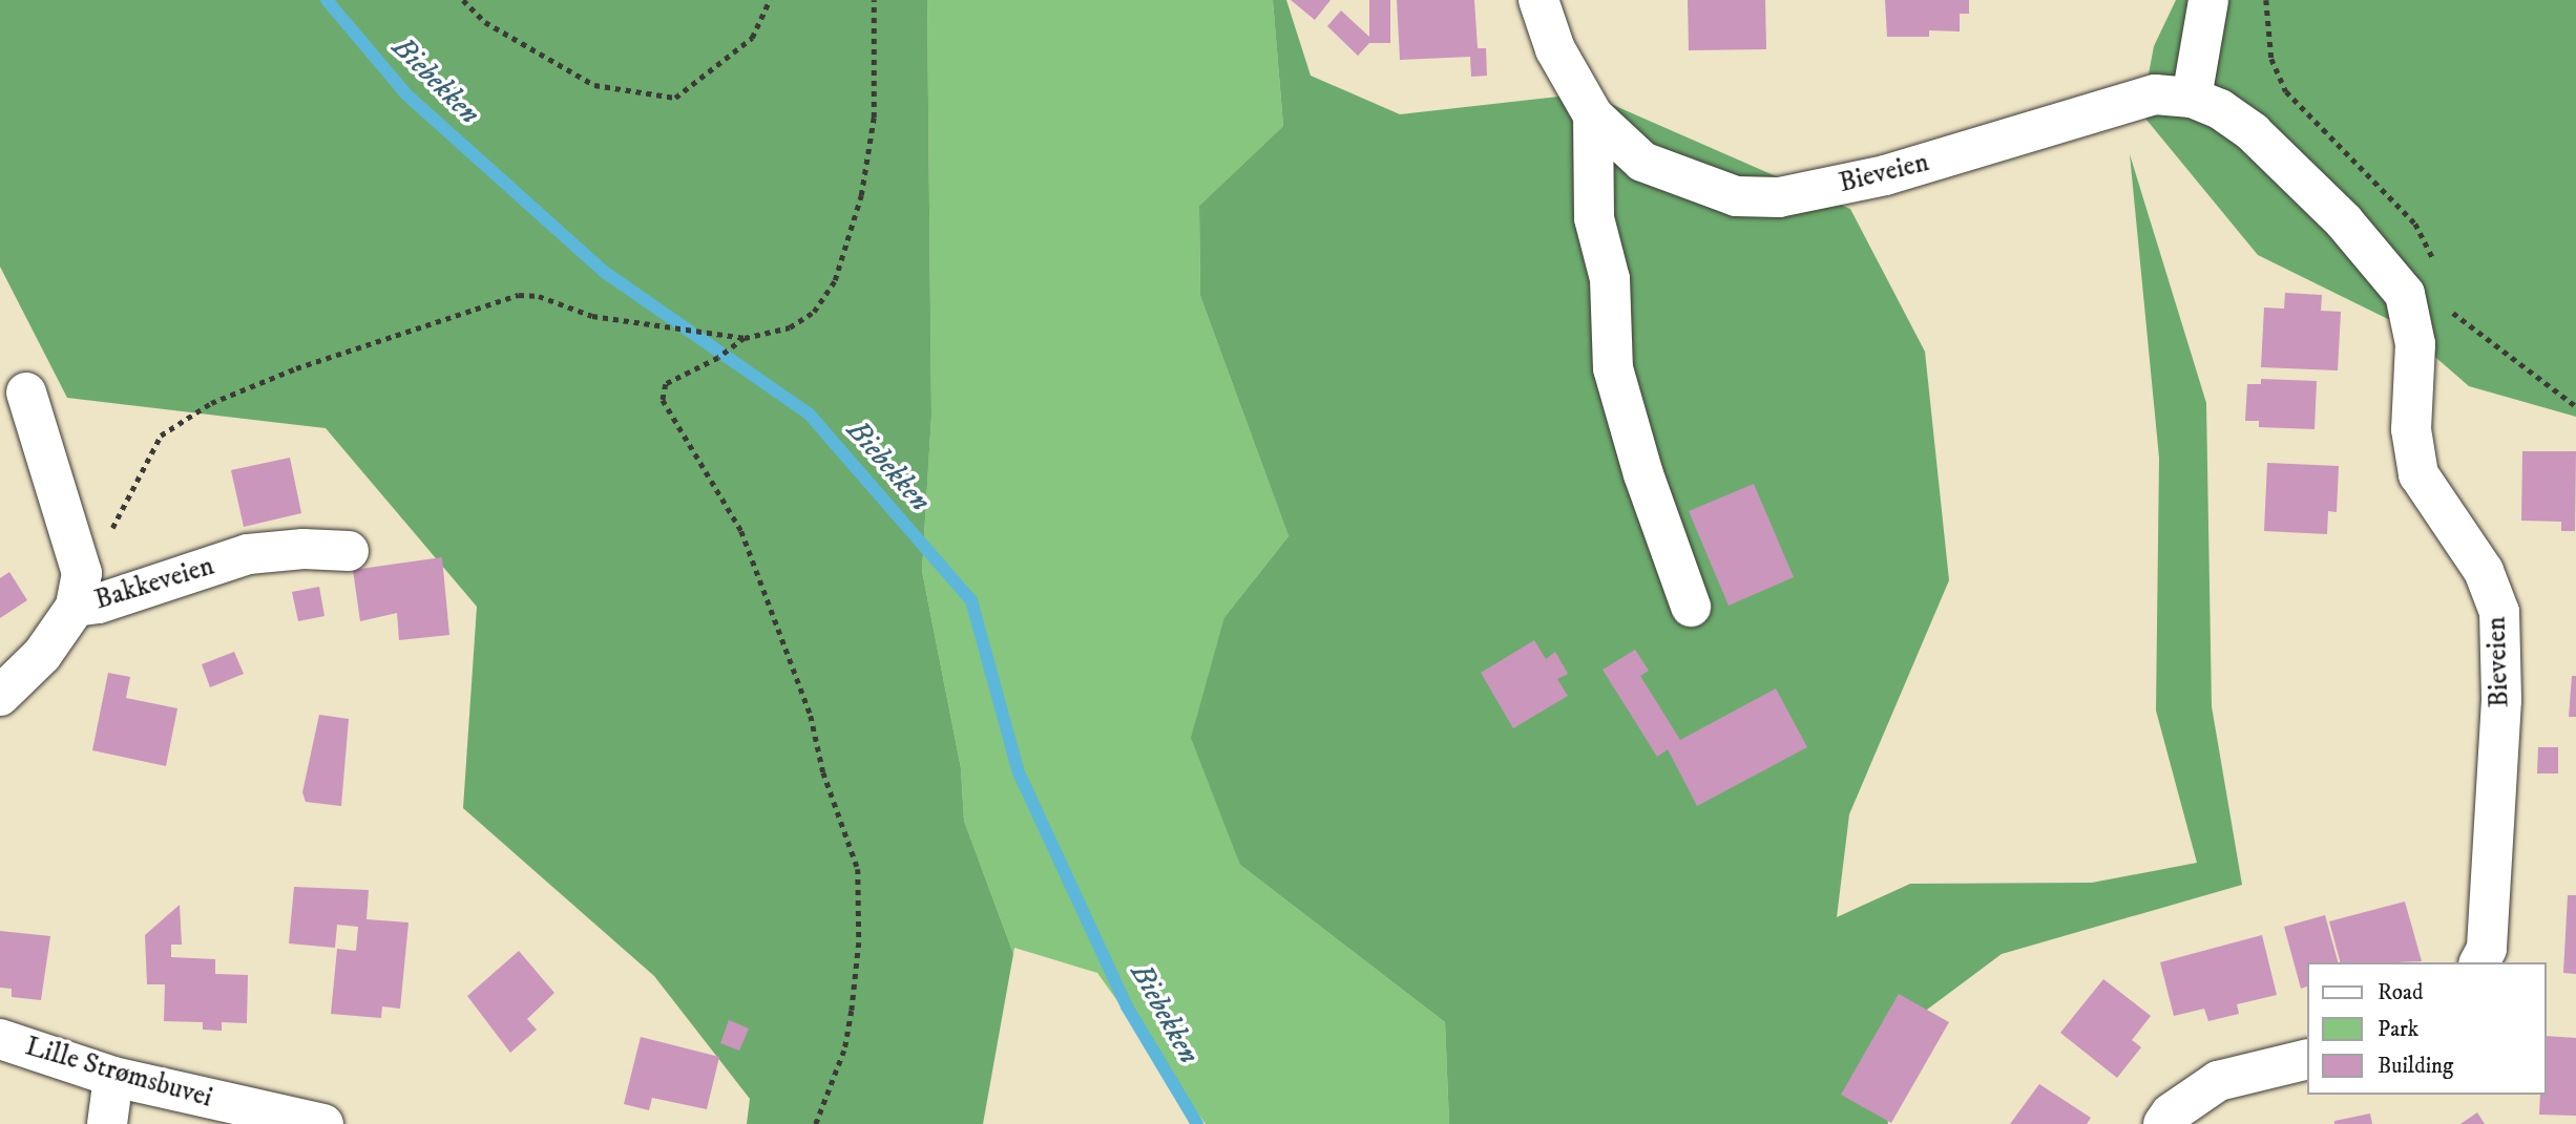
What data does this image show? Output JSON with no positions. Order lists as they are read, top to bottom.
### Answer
{
  "streets": {
    "street": ["Bieveien", "Bakkeveien", "Lille Strømsbuvei"]
  },
  "water": ["Biebekken"],
  "legend": ["Road", "Park", "Building"]
}
